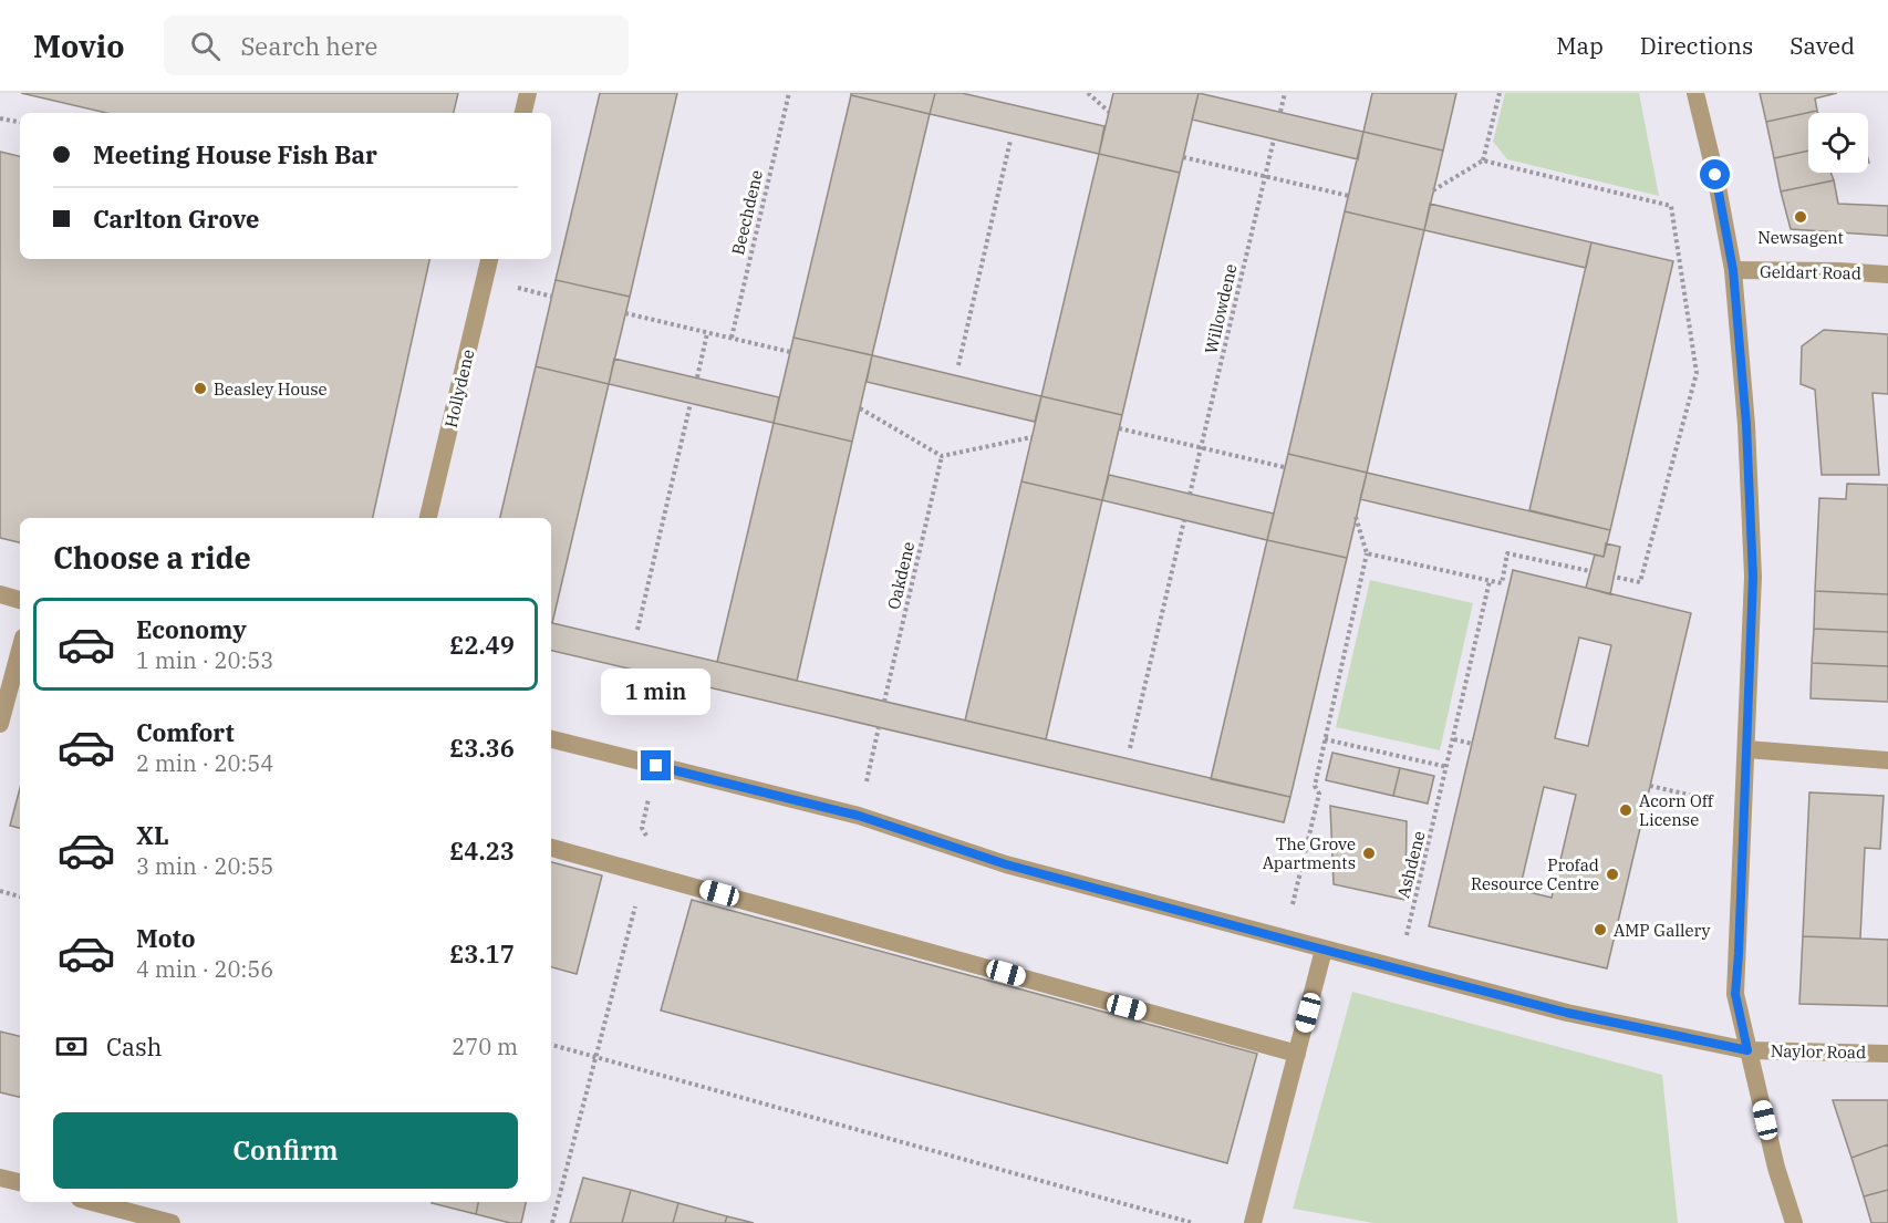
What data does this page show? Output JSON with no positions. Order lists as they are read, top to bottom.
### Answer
{
  "streets": {
    "street": ["Geldart Road", "Hollydene", "Naylor Road"],
    "path": [
      "Beechdene",
      "Willowdene",
      "Oakdene",
      "Ashdene"
    ]
  },
  "crossings": [
    ["Ashdene", "Naylor Road"]
  ],
  "places": [
    "Newsagent",
    "Beasley House",
    "Acorn Off License",
    "The Grove Apartments",
    "Profad Resource Centre",
    "AMP Gallery"
  ],
  "page": {
    "header": "Movio",
    "search": "Search here",
    "nav": ["Map", "Directions", "Saved"],
    "banner": ["Meeting House Fish Bar", "Carlton Grove"],
    "heading": "Choose a ride",
    "list": [
      {
        "name": "Economy",
        "note": "1 min · 20:53",
        "value": "£2.49"
      },
      {
        "name": "Comfort",
        "note": "2 min · 20:54",
        "value": "£3.36"
      },
      {
        "name": "XL",
        "note": "3 min · 20:55",
        "value": "£4.23"
      },
      {
        "name": "Moto",
        "note": "4 min · 20:56",
        "value": "£3.17"
      }
    ],
    "bubble": "1 min",
    "pay": ["Cash", "270 m"],
    "buttons": "Confirm"
  }
}
